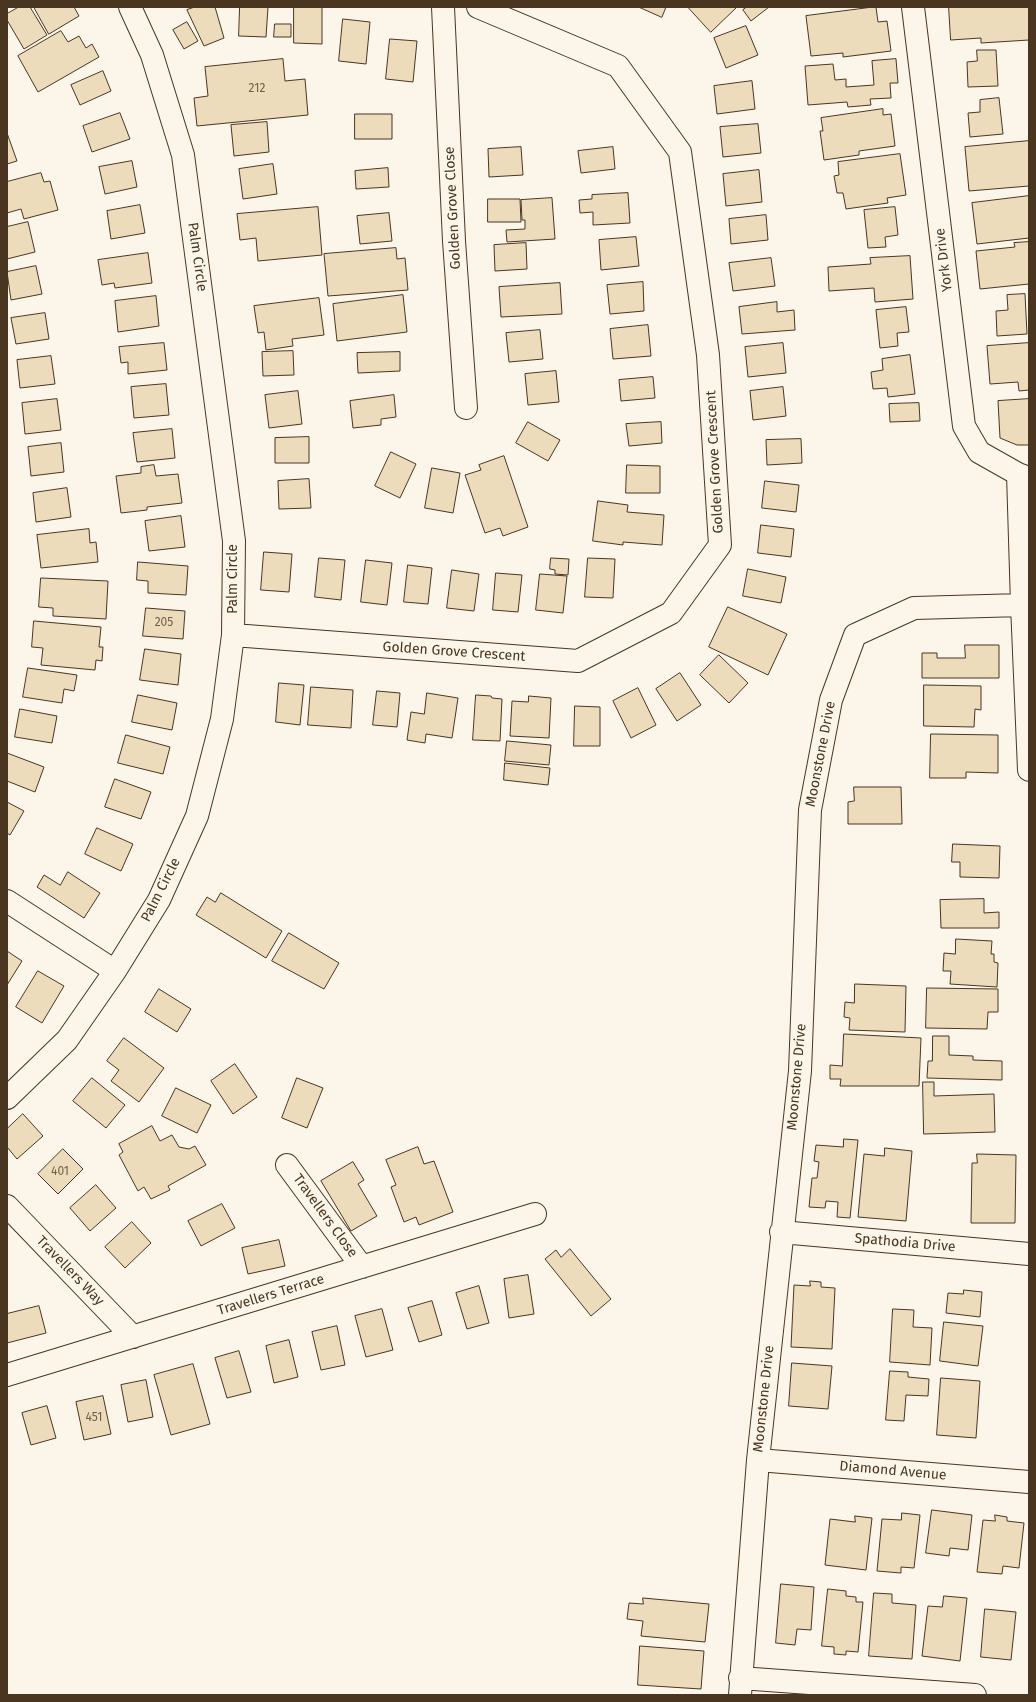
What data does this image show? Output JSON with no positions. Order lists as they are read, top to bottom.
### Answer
{
  "streets": {
    "street": [
      "Golden Grove Close",
      "Palm Circle",
      "York Drive",
      "Golden Grove Crescent",
      "Moonstone Drive",
      "Travellers Close",
      "Spathodia Drive",
      "Travellers Way",
      "Travellers Terrace",
      "Diamond Avenue"
    ]
  },
  "crossings": [
    ["Palm Circle", "Golden Grove Crescent"],
    ["Moonstone Drive", "Spathodia Drive"],
    ["Moonstone Drive", "Diamond Avenue"],
    ["Travellers Close", "Travellers Terrace"],
    ["Travellers Way", "Travellers Terrace"]
  ],
  "house_numbers": [
    "212",
    "205",
    "401",
    "451"
  ]
}
